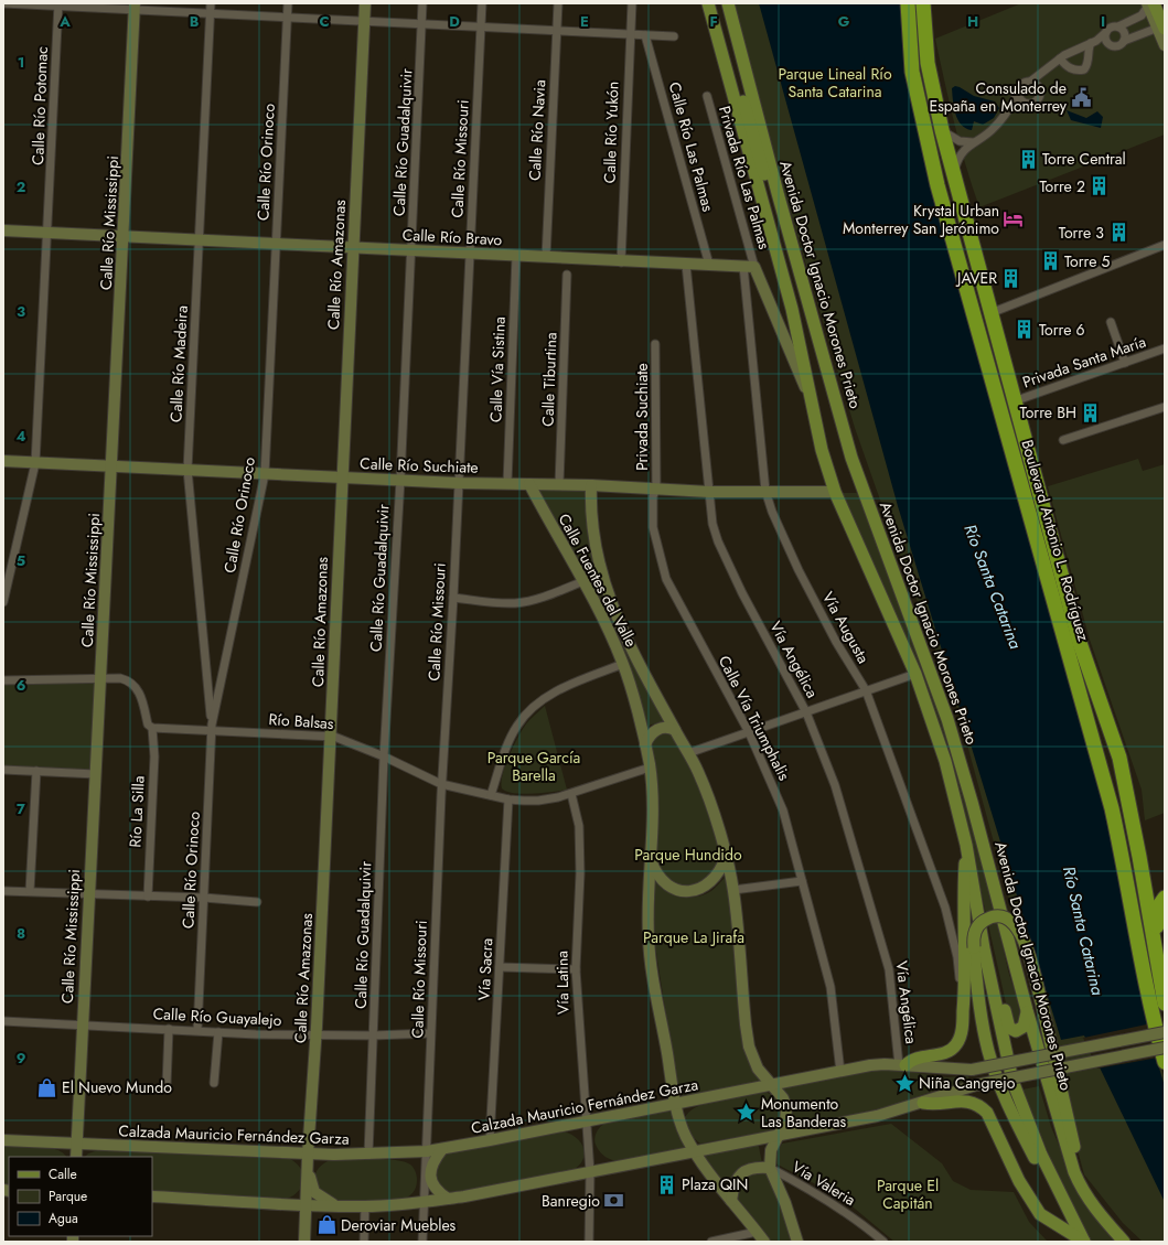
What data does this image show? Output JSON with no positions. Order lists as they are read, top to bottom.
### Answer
{
  "streets": {
    "highway": ["Boulevard Antonio L. Rodríguez"],
    "main road": ["Avenida Doctor Ignacio Morones Prieto"],
    "street": [
      "Calle Río Potomac",
      "Calle Río Navia",
      "Calle Río Yukón",
      "Calle Río Guadalquivir",
      "Calle Río Las Palmas",
      "Calle Río Missouri",
      "Calle Río Orinoco",
      "Privada Río Las Palmas",
      "Calle Río Mississippi",
      "Calle Río Bravo",
      "Calle Río Amazonas",
      "Privada Santa María",
      "Calle Río Madeira",
      "Calle Vía Sistina",
      "Calle Tiburtina",
      "Privada Suchiate",
      "Calle Río Suchiate",
      "Calle Fuentes del Valle",
      "Vía Augusta",
      "Vía Angélica",
      "Calle Vía Triumphalis",
      "Río Balsas",
      "Río La Silla",
      "Vía Sacra",
      "Vía Latina",
      "Calle Río Guayalejo",
      "Calzada Mauricio Fernández Garza",
      "Vía Valeria"
    ]
  },
  "crossings": [
    ["Calle Río Potomac", "Calle Río Bravo"],
    ["Calle Río Potomac", "Calle Río Suchiate"],
    ["Calle Río Navia", "Calle Río Bravo"],
    ["Calle Río Yukón", "Calle Río Bravo"],
    ["Calle Río Guadalquivir", "Calle Río Bravo"],
    ["Calle Río Guadalquivir", "Calle Río Suchiate"],
    ["Calle Río Guadalquivir", "Río Balsas"],
    ["Calle Río Guadalquivir", "Calle Río Guayalejo"],
    ["Calle Río Guadalquivir", "Calzada Mauricio Fernández Garza"],
    ["Calle Río Las Palmas", "Calle Río Bravo"],
    ["Calle Río Missouri", "Calle Río Bravo"],
    ["Calle Río Missouri", "Calle Río Suchiate"],
    ["Calle Río Missouri", "Río Balsas"],
    ["Calle Río Missouri", "Calle Río Guayalejo"],
    ["Calle Río Missouri", "Calzada Mauricio Fernández Garza"],
    ["Calle Río Orinoco", "Calle Río Bravo"],
    ["Calle Río Orinoco", "Calle Río Madeira"],
    ["Calle Río Orinoco", "Calle Río Suchiate"],
    ["Calle Río Orinoco", "Río Balsas"],
    ["Calle Río Orinoco", "Calle Río Guayalejo"],
    ["Privada Río Las Palmas", "Calle Río Bravo"],
    ["Privada Río Las Palmas", "Vía Augusta"],
    ["Calle Río Mississippi", "Calle Río Bravo"],
    ["Calle Río Mississippi", "Calle Río Suchiate"],
    ["Calle Río Mississippi", "Río La Silla"],
    ["Calle Río Mississippi", "Calle Río Guayalejo"],
    ["Calle Río Mississippi", "Calzada Mauricio Fernández Garza"],
    ["Calle Río Bravo", "Calle Río Amazonas"],
    ["Calle Río Bravo", "Calle Río Madeira"],
    ["Calle Río Bravo", "Calle Vía Sistina"],
    ["Calle Río Bravo", "Vía Augusta"],
    ["Calle Río Bravo", "Vía Angélica"],
    ["Calle Río Amazonas", "Calle Río Suchiate"],
    ["Calle Río Amazonas", "Río Balsas"],
    ["Calle Río Amazonas", "Calle Río Guayalejo"],
    ["Calle Río Amazonas", "Calzada Mauricio Fernández Garza"],
    ["Avenida Doctor Ignacio Morones Prieto", "Calle Río Suchiate"],
    ["Privada Santa María", "Boulevard Antonio L. Rodríguez"],
    ["Calle Río Madeira", "Calle Río Suchiate"],
    ["Calle Río Madeira", "Río Balsas"],
    ["Calle Vía Sistina", "Calle Río Suchiate"],
    ["Calle Tiburtina", "Calle Río Suchiate"],
    ["Privada Suchiate", "Calle Río Suchiate"],
    ["Privada Suchiate", "Calle Vía Triumphalis"],
    ["Calle Río Suchiate", "Calle Fuentes del Valle"],
    ["Calle Río Suchiate", "Vía Augusta"],
    ["Calle Río Suchiate", "Vía Angélica"],
    ["Calle Río Suchiate", "Calle Vía Triumphalis"],
    ["Calle Fuentes del Valle", "Río Balsas"],
    ["Calle Fuentes del Valle", "Calzada Mauricio Fernández Garza"],
    ["Vía Angélica", "Calzada Mauricio Fernández Garza"],
    ["Calle Vía Triumphalis", "Calzada Mauricio Fernández Garza"],
    ["Río Balsas", "Río La Silla"],
    ["Río Balsas", "Vía Sacra"],
    ["Río Balsas", "Vía Latina"],
    ["Vía Sacra", "Calzada Mauricio Fernández Garza"],
    ["Vía Latina", "Calzada Mauricio Fernández Garza"]
  ],
  "water": ["Río Santa Catarina"],
  "parks": [
    "Parque Lineal Río Santa Catarina",
    "Parque García Barella",
    "Parque Hundido",
    "Parque La Jirafa",
    "Parque El Capitán"
  ],
  "places": {
    "public building": ["Consulado de España en Monterrey"],
    "building": [
      "Torre Central",
      "Torre 2",
      "Torre 3",
      "Torre 5",
      "JAVER",
      "Torre 6",
      "Torre BH",
      "Plaza QIN"
    ],
    "hotel": ["Krystal Urban Monterrey San Jerónimo"],
    "place": ["Niña Cangrejo", "Monumento Las Banderas"],
    "shop": ["El Nuevo Mundo", "Deroviar Muebles"],
    "bank": ["Banregio"]
  },
  "legend": ["Calle", "Parque", "Agua"],
  "grid": {
    "columns": [
      "A",
      "B",
      "C",
      "D",
      "E",
      "F",
      "G",
      "H",
      "I"
    ],
    "rows": [
      "1",
      "2",
      "3",
      "4",
      "5",
      "6",
      "7",
      "8",
      "9"
    ]
  }
}
